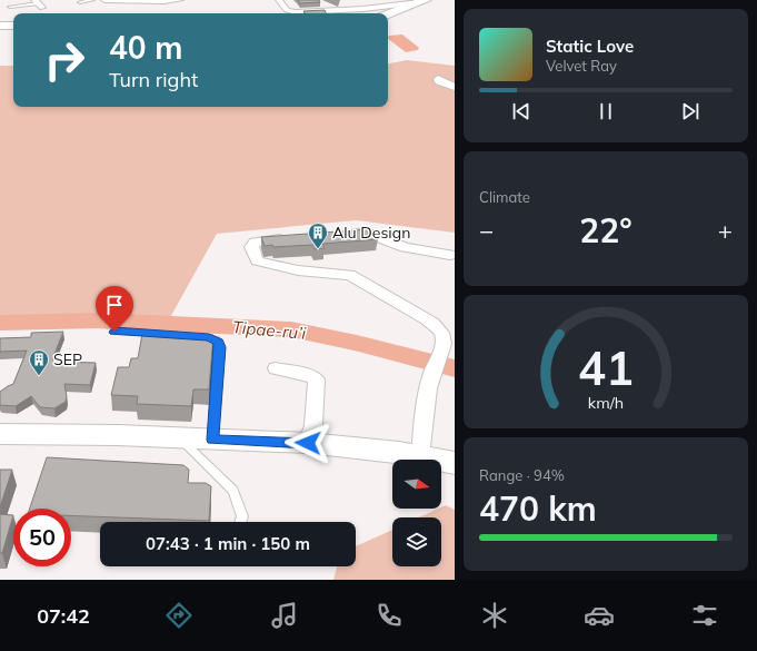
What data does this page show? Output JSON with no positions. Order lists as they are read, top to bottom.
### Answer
{
  "water": ["Tipae-ru’i"],
  "places": {
    "building": ["Alu Design", "SEP"]
  },
  "north": "right",
  "page": {
    "turn": ["40 m", "Turn right"],
    "song": ["Static Love", "Velvet Ray"],
    "tile": [
      "Climate",
      ["Range · 94%", "470 km"]
    ],
    "heat": ["−", "22°", "+"],
    "limit": "50",
    "trip": "07:43 · 1 min · 150 m",
    "tabs": "07:42",
    "gauge": ["41", "km/h"]
  }
}
